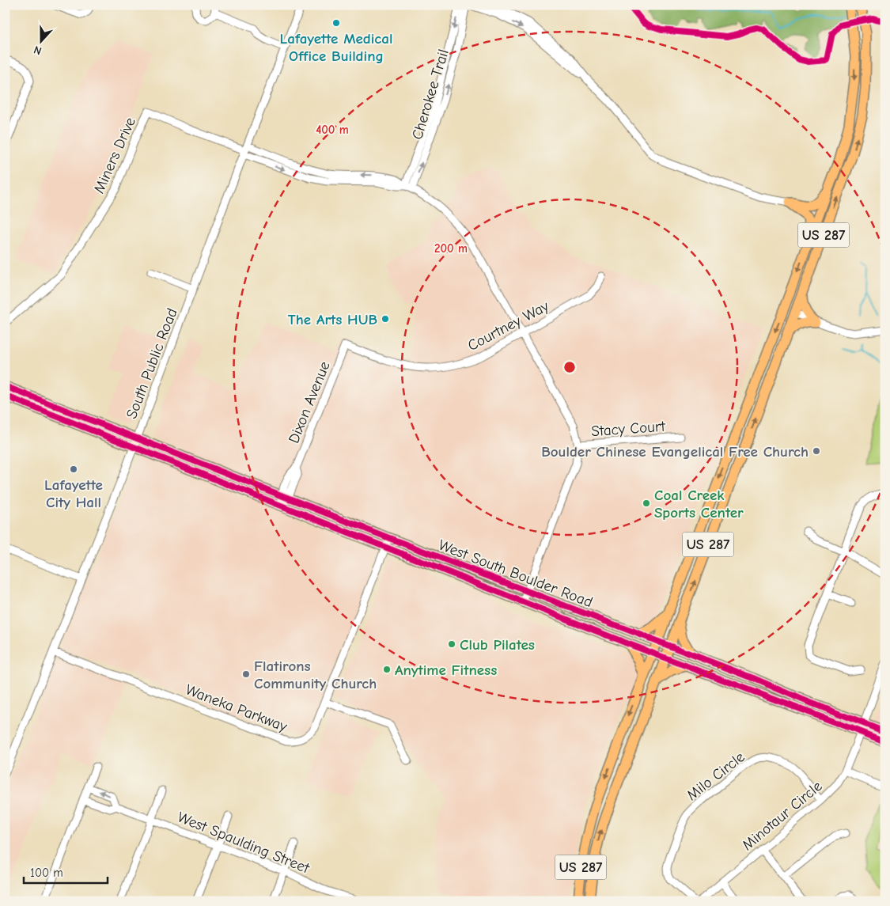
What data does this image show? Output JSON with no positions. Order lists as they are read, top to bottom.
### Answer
{
  "streets": {
    "main road": ["US 287", "West South Boulder Road"],
    "street": [
      "Cherokee Trail",
      "Miners Drive",
      "Courtney Way",
      "South Public Road",
      "Dixon Avenue",
      "Stacy Court",
      "Waneka Parkway",
      "Milo Circle",
      "Minotaur Circle",
      "West Spaulding Street"
    ]
  },
  "crossings": [
    ["Miners Drive", "South Public Road"],
    ["US 287", "West South Boulder Road"],
    ["Courtney Way", "Dixon Avenue"],
    ["South Public Road", "West South Boulder Road"],
    ["South Public Road", "Waneka Parkway"],
    ["Dixon Avenue", "West South Boulder Road"],
    ["West South Boulder Road", "Waneka Parkway"],
    ["West South Boulder Road", "Minotaur Circle"],
    ["Milo Circle", "Minotaur Circle"]
  ],
  "places": [
    "Lafayette Medical Office Building",
    "The Arts HUB",
    "Boulder Chinese Evangelical Free Church",
    "Lafayette City Hall",
    "Coal Creek Sports Center",
    "Club Pilates",
    "Anytime Fitness",
    "Flatirons Community Church"
  ],
  "scale_bar": "100 m",
  "north": "bottom",
  "rings": ["400 m", "200 m"]
}
